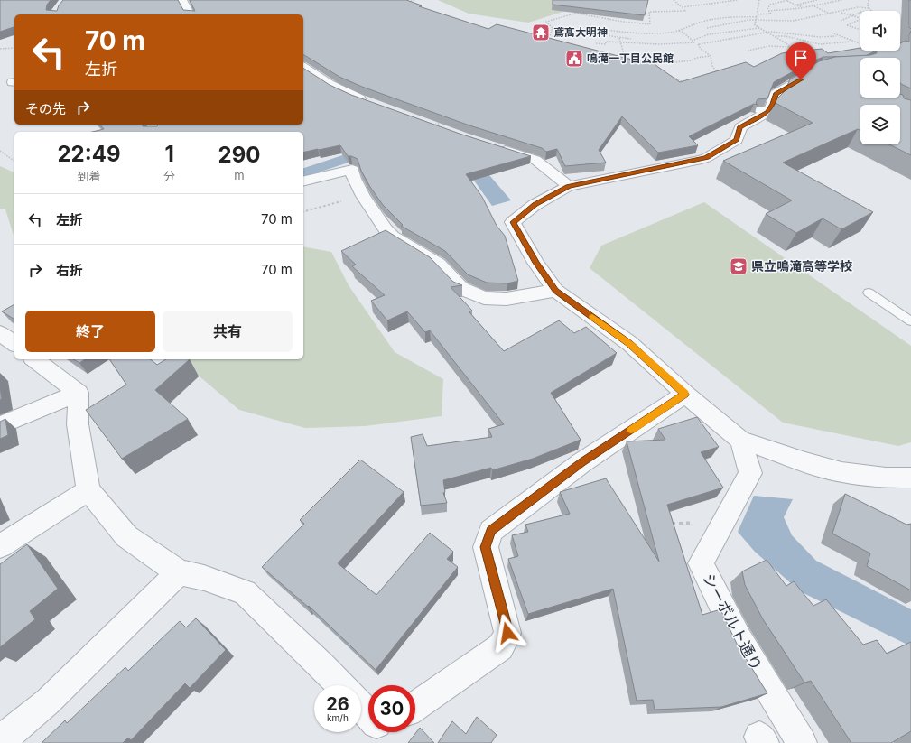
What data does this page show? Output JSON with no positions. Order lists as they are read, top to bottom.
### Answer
{
  "streets": {
    "street": ["シーボルト通り"]
  },
  "places": {
    "temple": ["鳶髙大明神"],
    "public building": ["鳴滝一丁目公民館"],
    "school or university": ["県立鳴滝高等学校"]
  },
  "page": {
    "turn": ["70 m", "左折"],
    "then": "その先",
    "eta": [
      "22:49",
      "到着",
      "1",
      "分",
      "290",
      "m"
    ],
    "list": [
      {
        "name": "左折",
        "value": "70 m"
      },
      {
        "name": "右折",
        "value": "70 m"
      }
    ],
    "buttons": ["終了", "共有"],
    "speed": "26 km/h",
    "limit": "30"
  }
}
